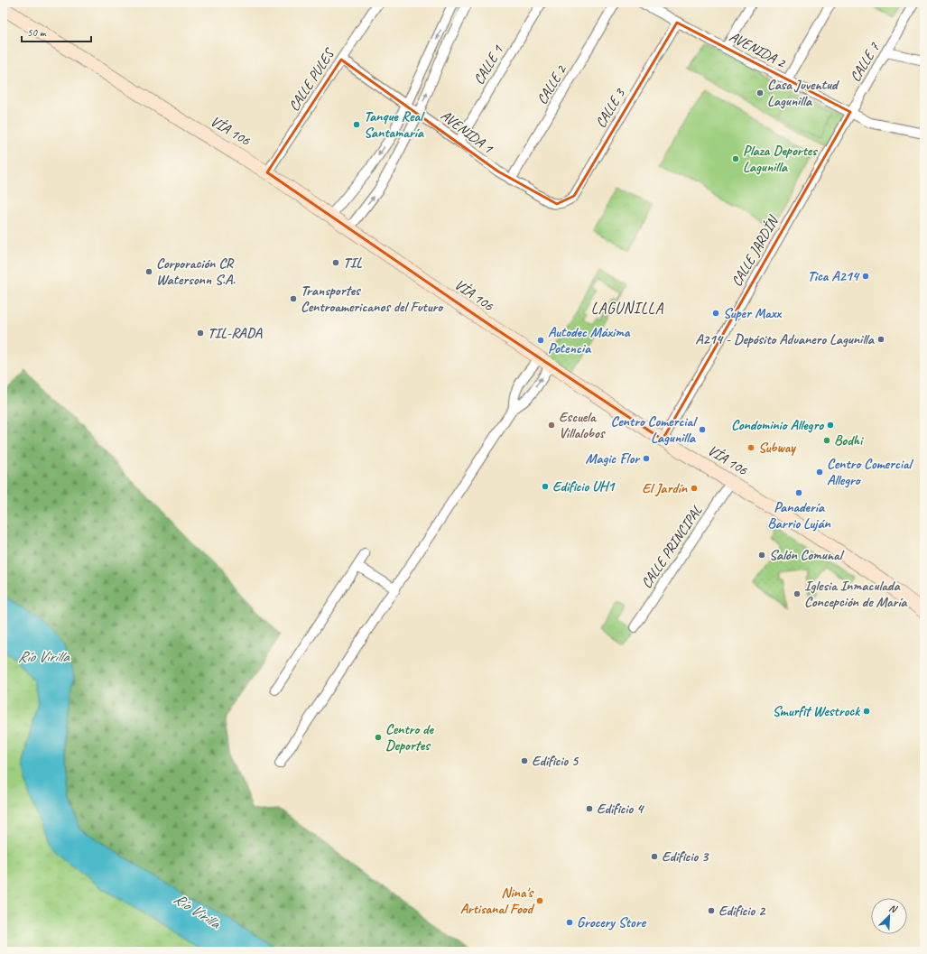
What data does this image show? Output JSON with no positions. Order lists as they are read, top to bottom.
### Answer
{
  "streets": {
    "main road": ["VÍA 106"],
    "street": [
      "AVENIDA 2",
      "CALLE 7",
      "CALLE 1",
      "CALLE PULES",
      "CALLE 2",
      "CALLE 3",
      "AVENIDA 1",
      "CALLE JARDÍN",
      "CALLE PRINCIPAL"
    ]
  },
  "crossings": [
    ["AVENIDA 2", "CALLE 7"],
    ["AVENIDA 2", "CALLE 3"],
    ["CALLE 7", "CALLE JARDÍN"],
    ["CALLE 1", "AVENIDA 1"],
    ["CALLE PULES", "VÍA 106"],
    ["CALLE PULES", "AVENIDA 1"],
    ["CALLE 2", "AVENIDA 1"],
    ["CALLE 3", "AVENIDA 1"],
    ["VÍA 106", "CALLE JARDÍN"],
    ["VÍA 106", "CALLE PRINCIPAL"]
  ],
  "districts": ["LAGUNILLA"],
  "water": ["Río Virilla"],
  "places": [
    "Casa Juventud Lagunilla",
    "Tanque Real Santamaría",
    "Plaza Deportes Lagunilla",
    "TIL",
    "Corporación CR Watersonn S.A.",
    "Tica A214",
    "Transportes Centroamericanos del Futuro",
    "Super Maxx",
    "TIL-RADA",
    "A214 - Depósito Aduanero Lagunilla",
    "Autodec Máxima Potencia",
    "Escuela Villalobos",
    "Condominio Allegro",
    "Centro Comercial Lagunilla",
    "Bodhi",
    "Subway",
    "Magic Flor",
    "Centro Comercial Allegro",
    "Edificio UH1",
    "El Jardín",
    "Panadería Barrio Luján",
    "Salón Comunal",
    "Iglesia Inmaculada Concepción de María",
    "Smurfit Westrock",
    "Centro de Deportes",
    "Edificio 5",
    "Edificio 4",
    "Edificio 3",
    "Nina's Artisanal Food",
    "Edificio 2",
    "Grocery Store"
  ],
  "scale_bar": "50 m",
  "north": "top right"
}
